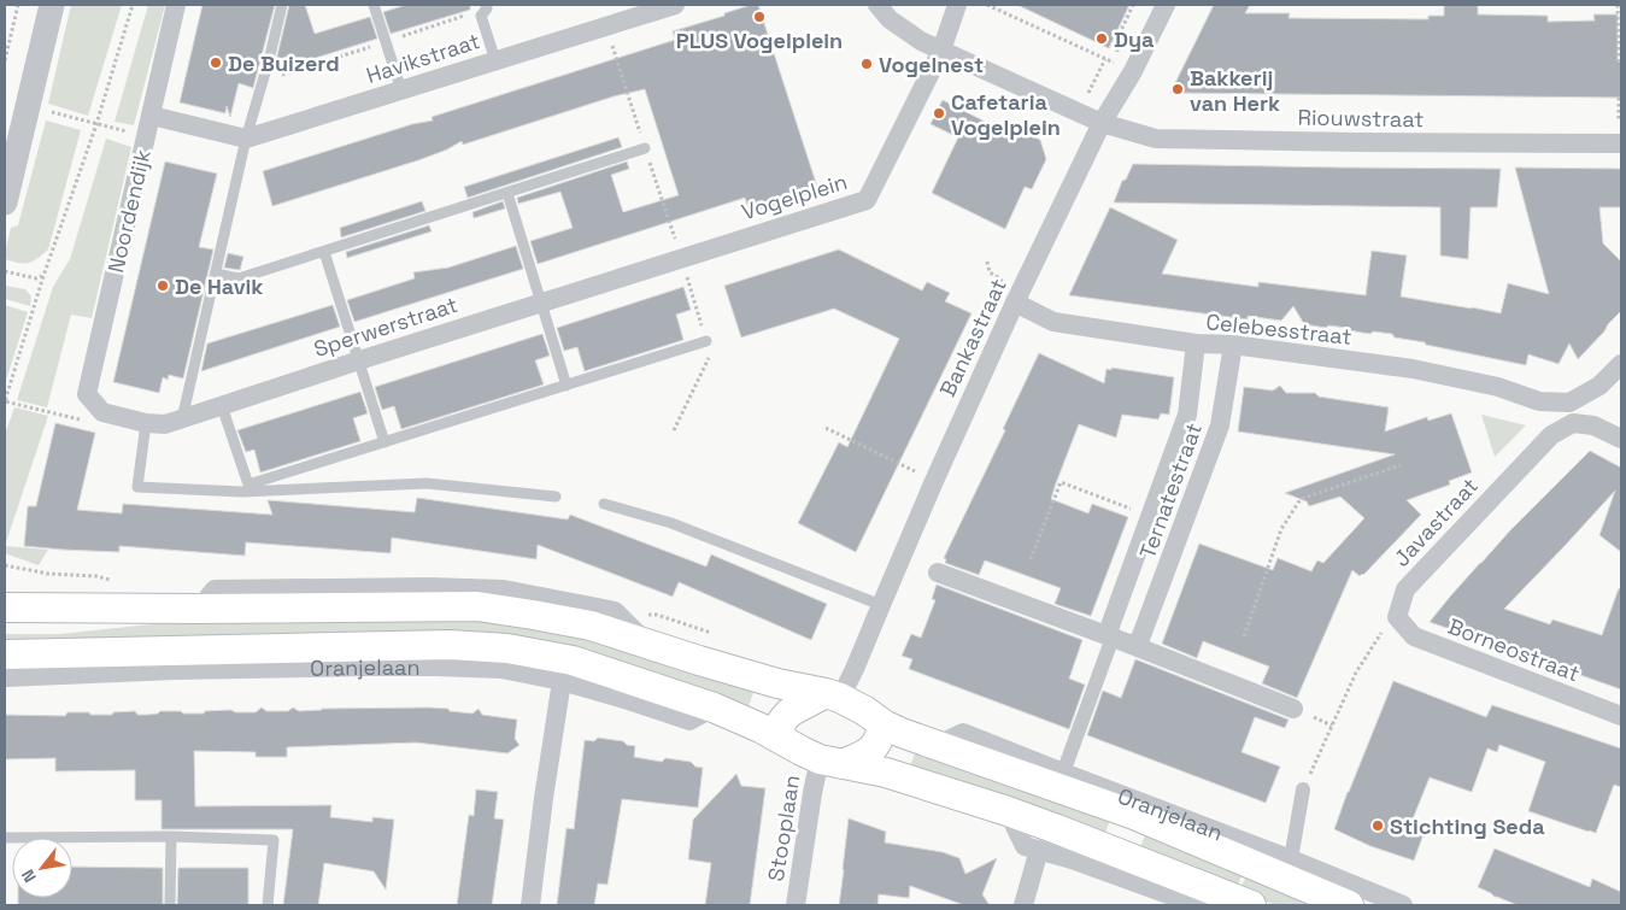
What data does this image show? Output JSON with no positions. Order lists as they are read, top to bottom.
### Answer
{
  "streets": {
    "main road": ["Oranjelaan"],
    "street": [
      "Havikstraat",
      "Riouwstraat",
      "Vogelplein",
      "Noordendijk",
      "Sperwerstraat",
      "Celebesstraat",
      "Bankastraat",
      "Ternatestraat",
      "Javastraat",
      "Borneostraat",
      "Stooplaan"
    ]
  },
  "crossings": [
    ["Riouwstraat", "Bankastraat"],
    ["Vogelplein", "Sperwerstraat"],
    ["Noordendijk", "Sperwerstraat"],
    ["Celebesstraat", "Bankastraat"],
    ["Celebesstraat", "Ternatestraat"],
    ["Bankastraat", "Oranjelaan"],
    ["Javastraat", "Borneostraat"],
    ["Oranjelaan", "Stooplaan"]
  ],
  "places": [
    "PLUS Vogelplein",
    "Dya",
    "De Buizerd",
    "Vogelnest",
    "Bakkerij van Herk",
    "Cafetaria Vogelplein",
    "De Havik",
    "Stichting Seda"
  ],
  "north": "bottom left"
}
